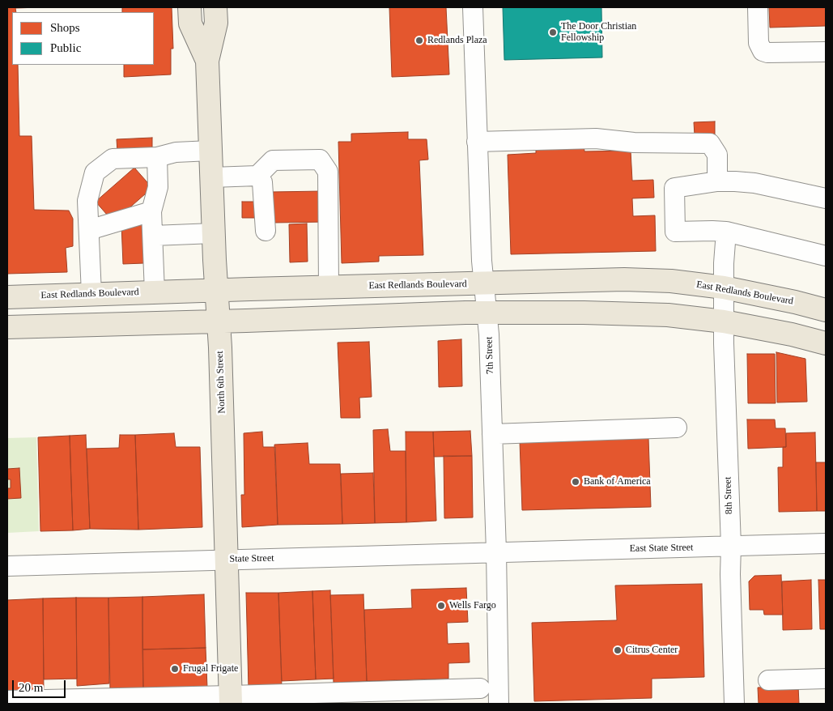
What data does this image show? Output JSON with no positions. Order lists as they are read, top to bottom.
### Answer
{
  "streets": {
    "main road": ["East Redlands Boulevard", "North 6th Street"],
    "street": [
      "7th Street",
      "8th Street",
      "East State Street",
      "State Street"
    ]
  },
  "crossings": [
    ["East Redlands Boulevard", "7th Street"],
    ["East Redlands Boulevard", "North 6th Street"],
    ["East Redlands Boulevard", "8th Street"],
    ["7th Street", "East State Street"],
    ["7th Street", "State Street"],
    ["North 6th Street", "State Street"],
    ["8th Street", "East State Street"],
    ["East State Street", "State Street"]
  ],
  "places": [
    "The Door Christian Fellowship",
    "Redlands Plaza",
    "Bank of America",
    "Wells Fargo",
    "Citrus Center",
    "Frugal Frigate"
  ],
  "legend": ["Shops", "Public"],
  "scale_bar": "20 m"
}
